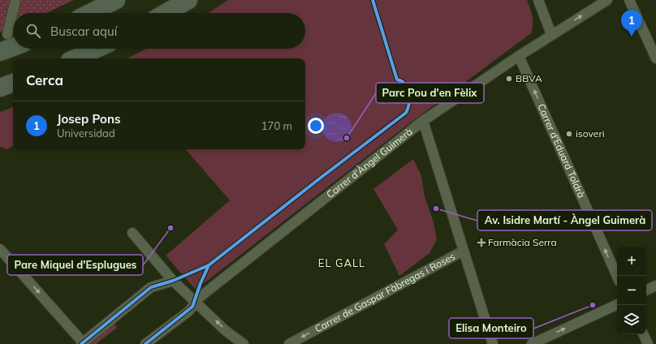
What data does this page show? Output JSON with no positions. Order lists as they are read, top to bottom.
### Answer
{
  "streets": {
    "street": ["Carrer d'Eduard Toldrà", "Carrer d'Àngel Guimerà", "Carrer de Gaspar Fàbregas i Roses"]
  },
  "crossings": [
    ["Carrer d'Eduard Toldrà", "Carrer d'Àngel Guimerà"]
  ],
  "one_way": ["Carrer d'Eduard Toldrà", "Carrer de Gaspar Fàbregas i Roses"],
  "districts": ["EL GALL"],
  "places": {
    "other": [
      "BBVA",
      "isoveri",
      "Parc Pou d'en Fèlix",
      "Av. Isidre Martí - Àngel Guimerà",
      "Pare Miquel d'Esplugues",
      "Elisa Monteiro"
    ],
    "health": ["Farmàcia Serra"]
  },
  "page": {
    "pins": "1",
    "search": "Buscar aquí",
    "heading": "Cerca",
    "list": [
      {
        "mark": "1",
        "name": "Josep Pons",
        "note": "Universidad",
        "value": "170 m"
      }
    ],
    "map_buttons": ["+", "−"]
  }
}
